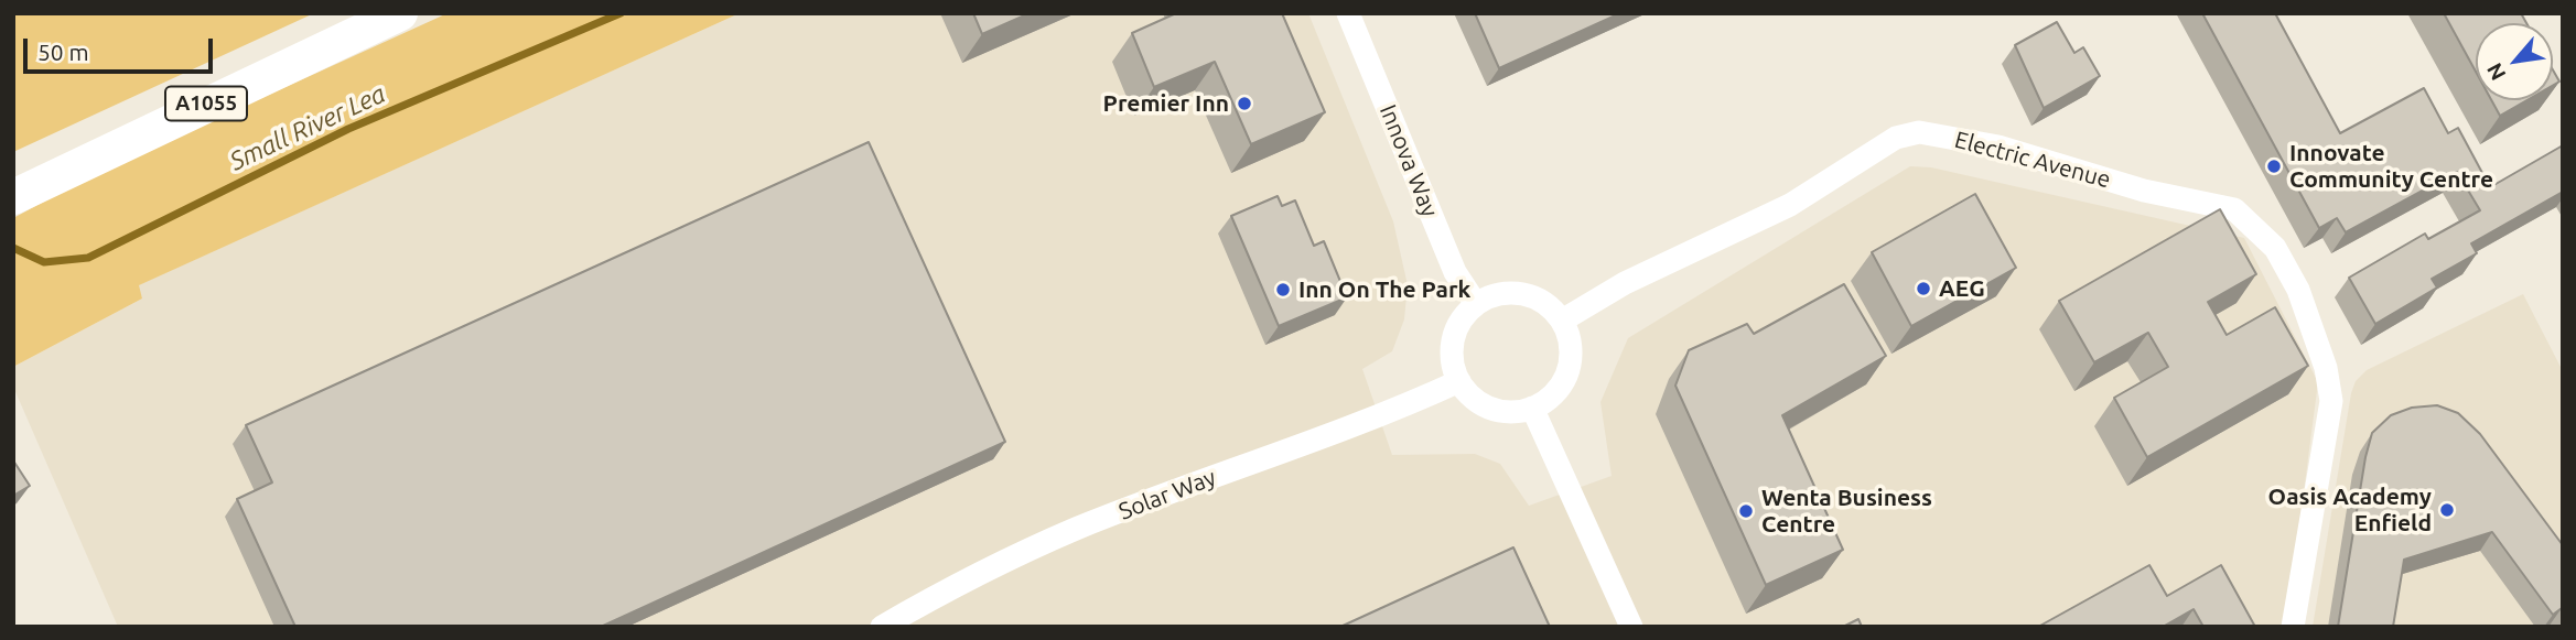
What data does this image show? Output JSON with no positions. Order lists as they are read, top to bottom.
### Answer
{
  "streets": {
    "main road": ["A1055"],
    "street": ["Electric Avenue", "Innova Way", "Solar Way"]
  },
  "crossings": [
    ["Electric Avenue", "Innova Way"],
    ["Electric Avenue", "Solar Way"],
    ["Innova Way", "Solar Way"]
  ],
  "water": ["Small River Lea"],
  "places": [
    "Premier Inn",
    "Innovate Community Centre",
    "AEG",
    "Inn On The Park",
    "Oasis Academy Enfield",
    "Wenta Business Centre"
  ],
  "scale_bar": "50 m",
  "north": "bottom left"
}
